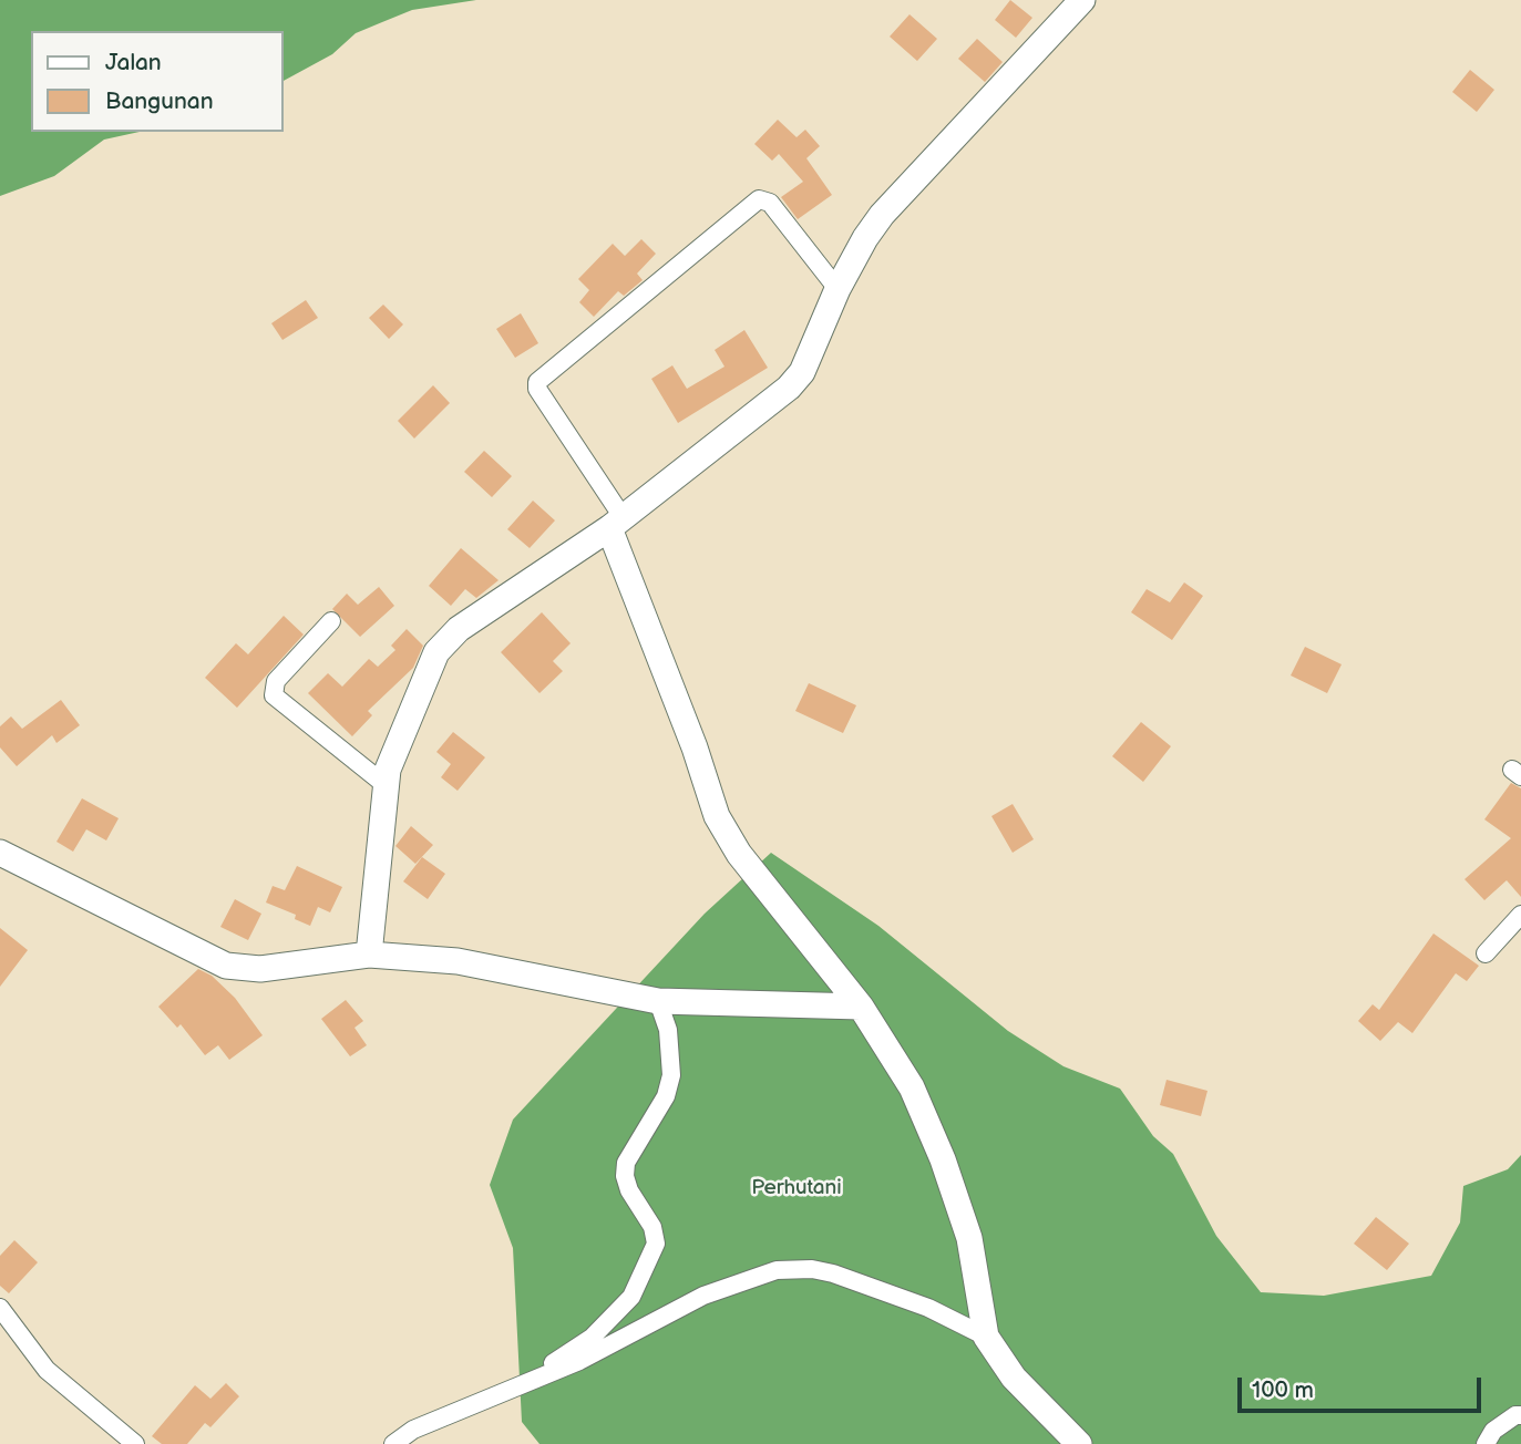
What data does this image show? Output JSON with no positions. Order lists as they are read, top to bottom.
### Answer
{
  "parks": ["Perhutani"],
  "legend": ["Jalan", "Bangunan"],
  "scale_bar": "100 m"
}
